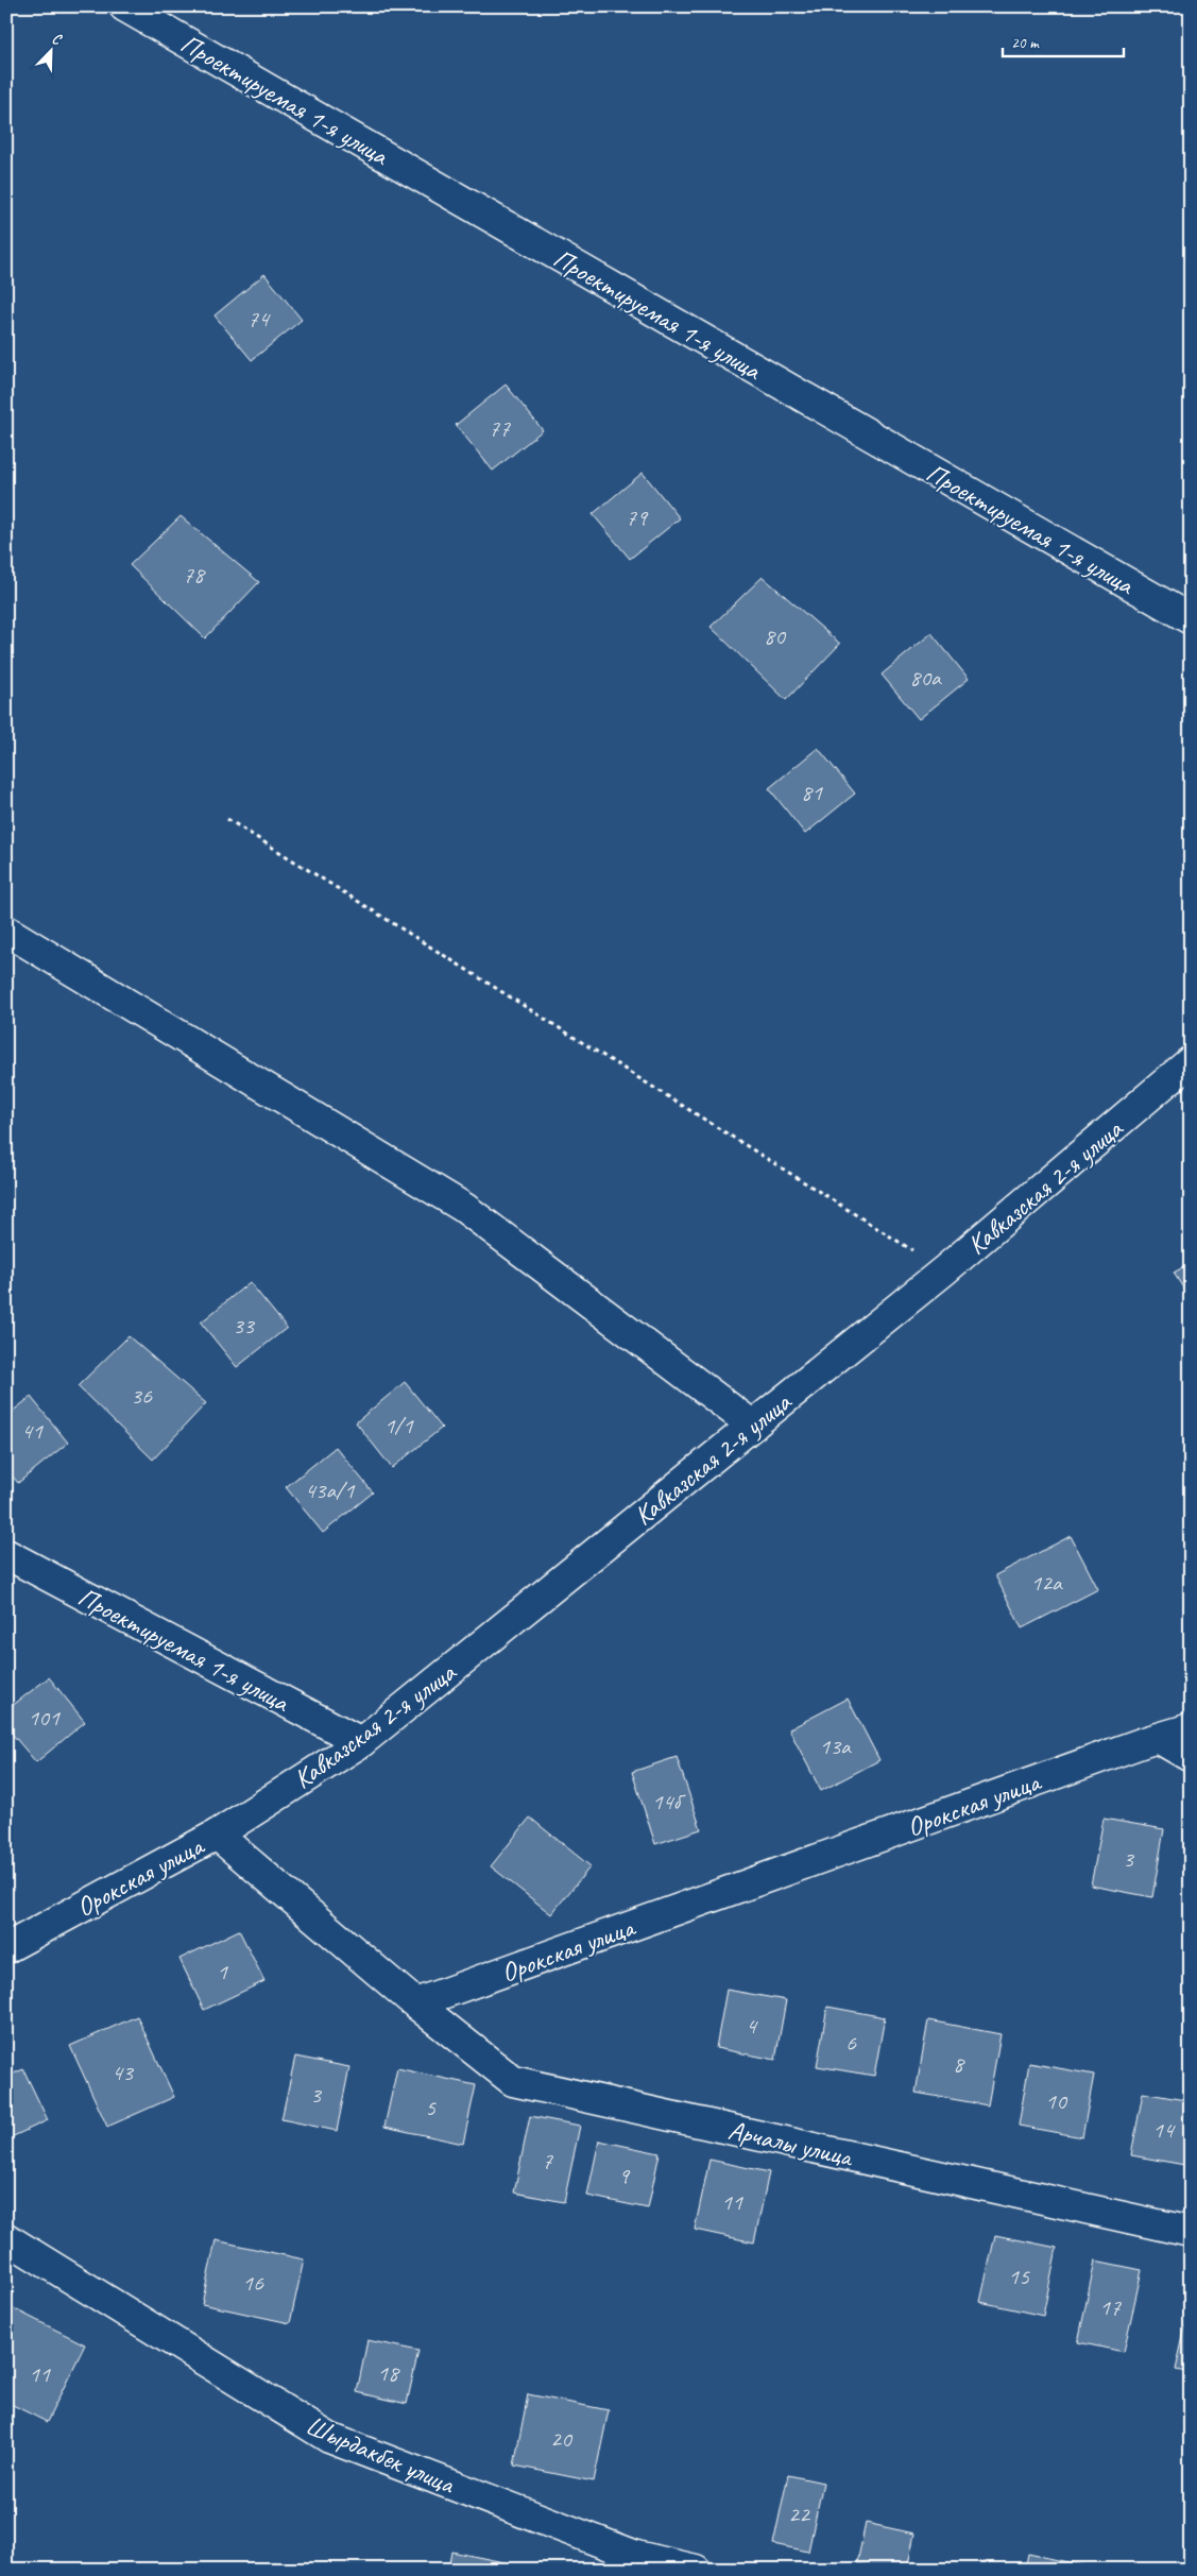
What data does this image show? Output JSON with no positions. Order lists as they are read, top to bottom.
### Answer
{
  "streets": {
    "street": [
      "Проектируемая 1-я улица",
      "Кавказская 2-я улица",
      "Орокская улица",
      "Арчалы улица",
      "Шырдакбек улица"
    ]
  },
  "crossings": [
    ["Проектируемая 1-я улица", "Кавказская 2-я улица"],
    ["Кавказская 2-я улица", "Орокская улица"],
    ["Орокская улица", "Арчалы улица"]
  ],
  "house_numbers": [
    "74",
    "77",
    "79",
    "78",
    "80",
    "80а",
    "81",
    "33",
    "36",
    "1/1",
    "41",
    "43а/1",
    "12а",
    "101",
    "13а",
    "14б",
    "3",
    "1",
    "4",
    "6",
    "8",
    "43",
    "3",
    "10",
    "5",
    "14",
    "7",
    "9",
    "11",
    "15",
    "16",
    "17",
    "18",
    "11",
    "20",
    "22"
  ],
  "scale_bar": "20 m",
  "north": "top right"
}
